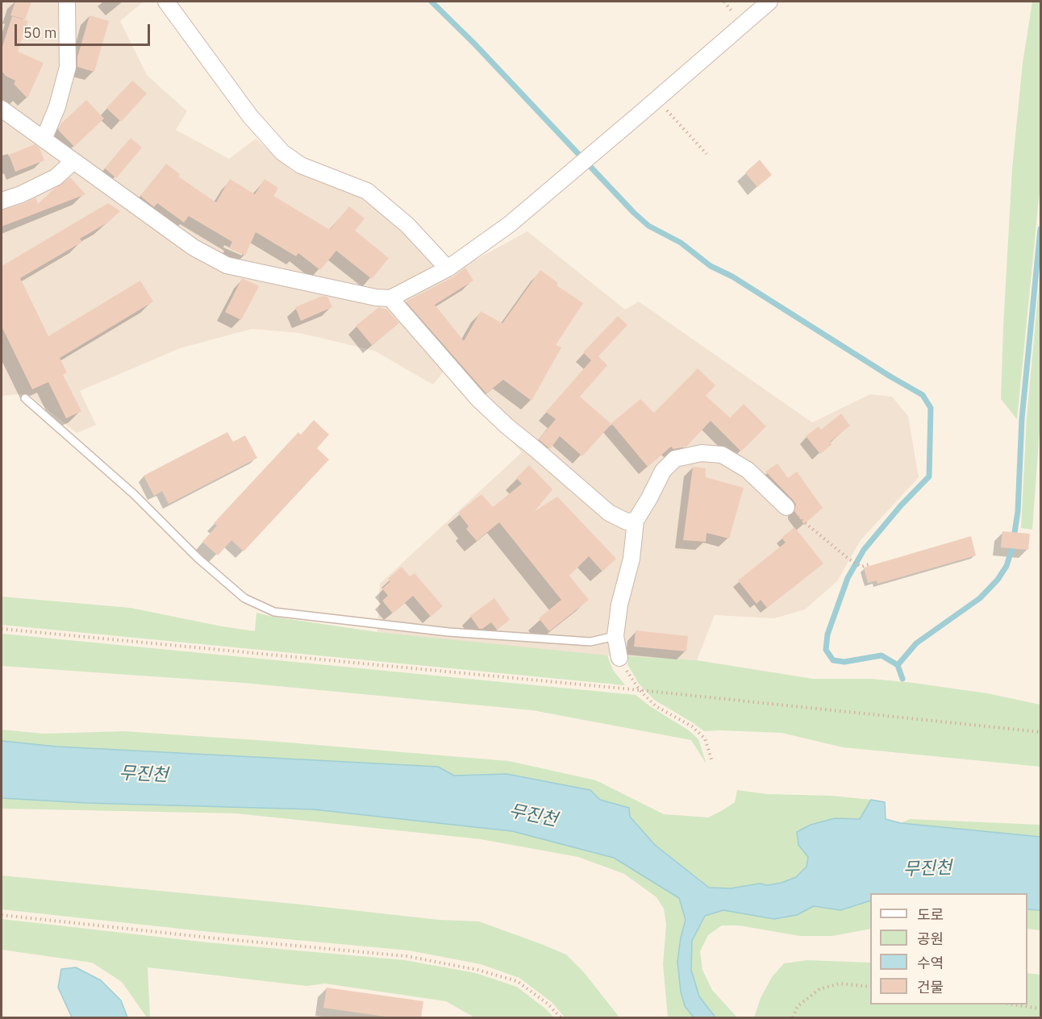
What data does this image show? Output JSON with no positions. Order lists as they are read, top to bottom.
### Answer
{
  "water": ["무진천"],
  "legend": [
    "도로",
    "공원",
    "수역",
    "건물"
  ],
  "scale_bar": "50 m"
}
